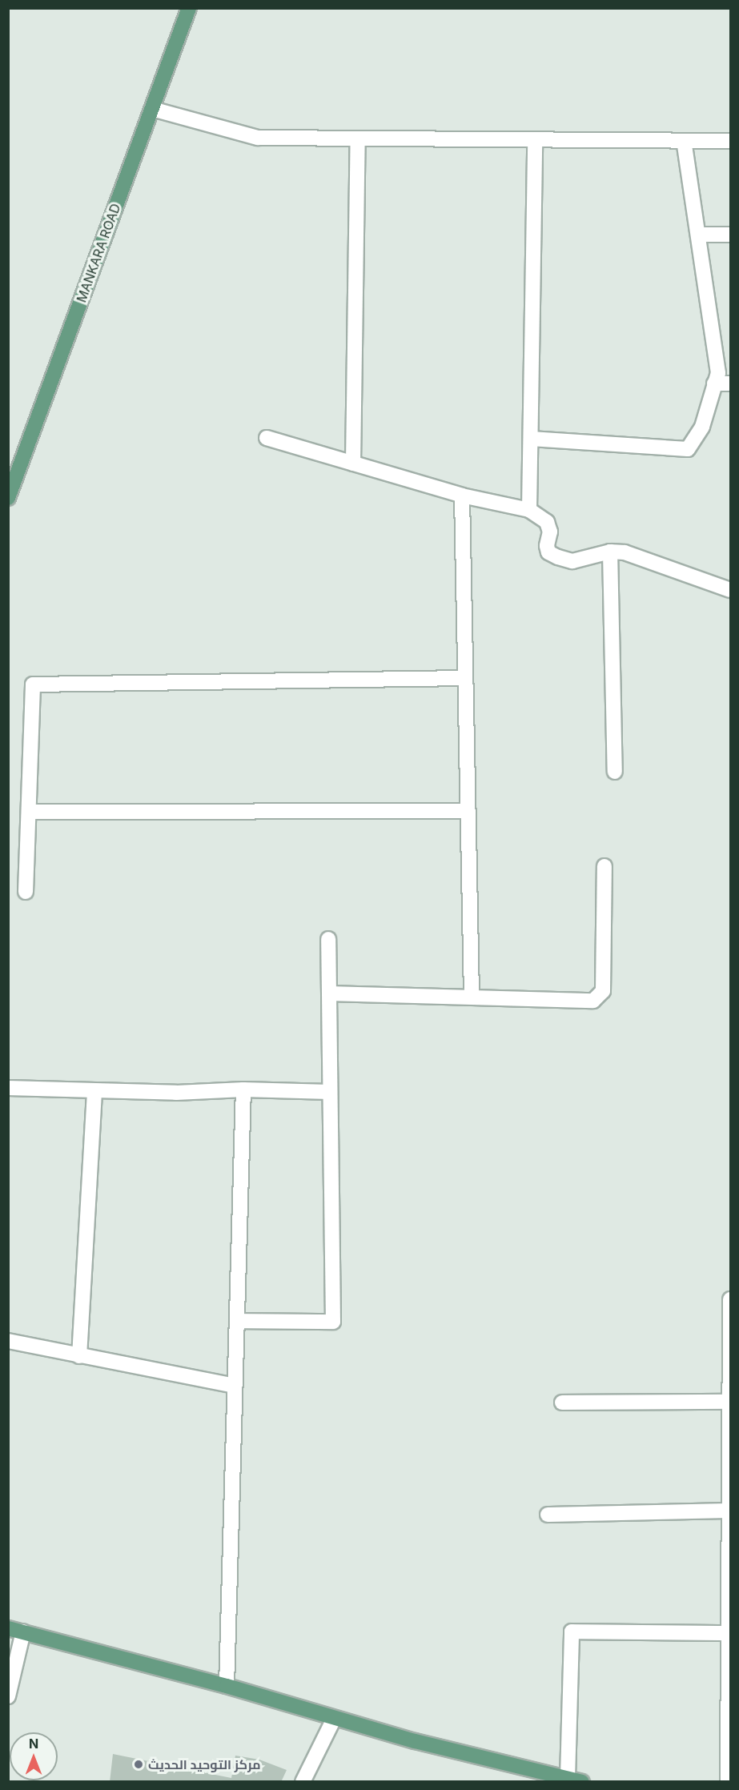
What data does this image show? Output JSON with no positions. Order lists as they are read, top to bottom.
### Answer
{
  "streets": {
    "main road": ["MANKARA ROAD"]
  },
  "places": ["مرکز التوحید الحدیث"],
  "north": "top"
}
